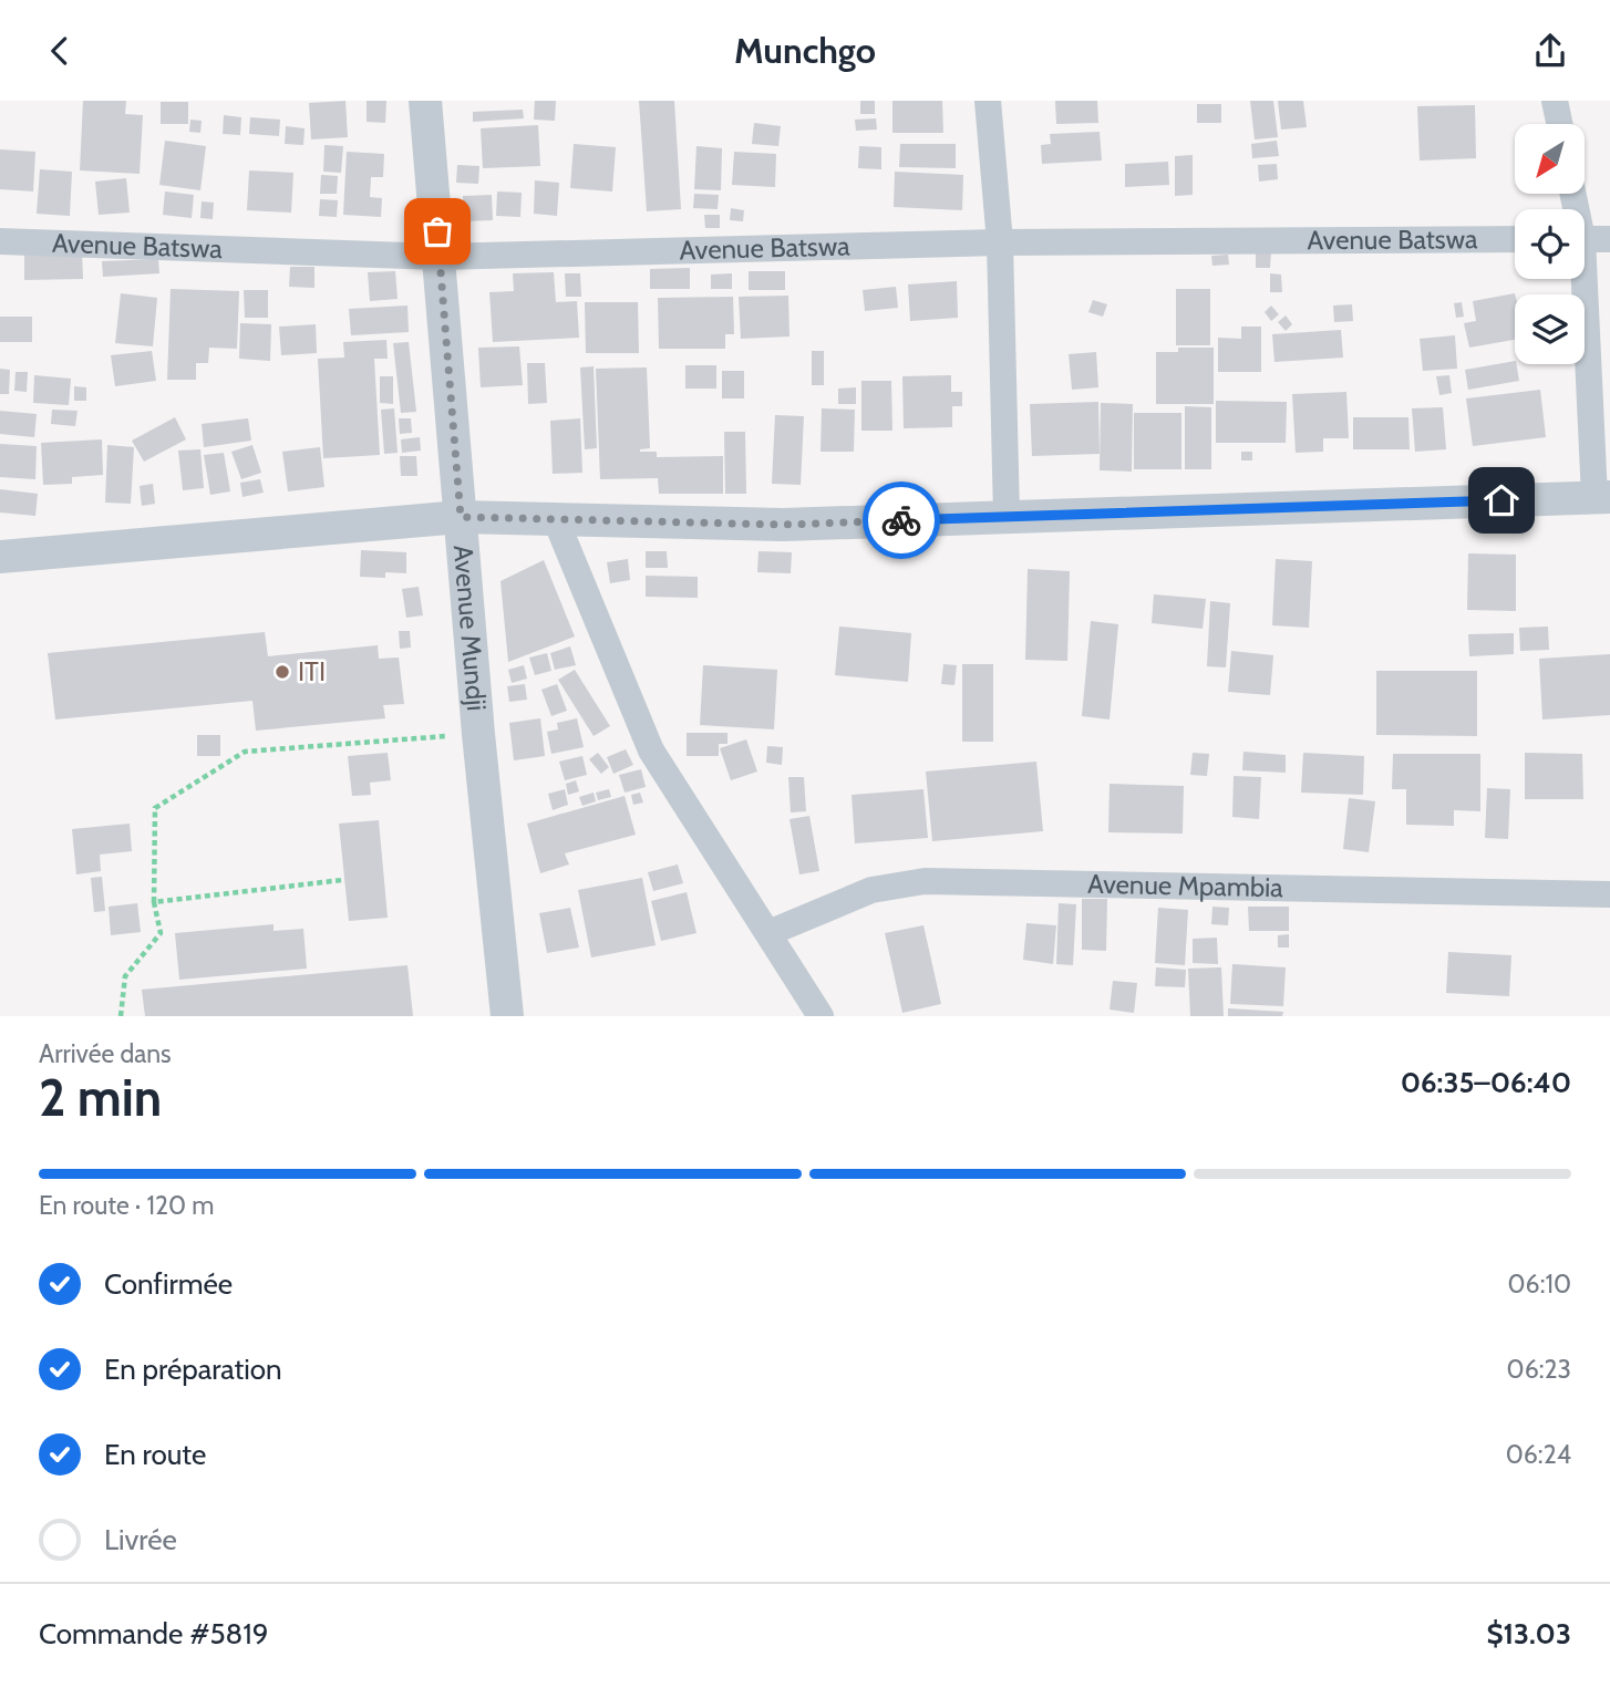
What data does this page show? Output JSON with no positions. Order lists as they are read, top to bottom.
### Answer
{
  "streets": {
    "street": ["Avenue Batswa", "Avenue Mundji", "Avenue Mpambia"]
  },
  "crossings": [
    ["Avenue Batswa", "Avenue Mundji"]
  ],
  "places": ["ITI"],
  "north": "bottom left",
  "page": {
    "header": "Munchgo",
    "heading": ["2 min", "Arrivée dans", "06:35–06:40"],
    "panel": ["Commande #5819", "$13.03"],
    "bar": "En route · 120 m",
    "list": [
      ["Confirmée", "06:10"],
      ["En préparation", "06:23"],
      ["En route", "06:24"],
      "Livrée"
    ]
  }
}
